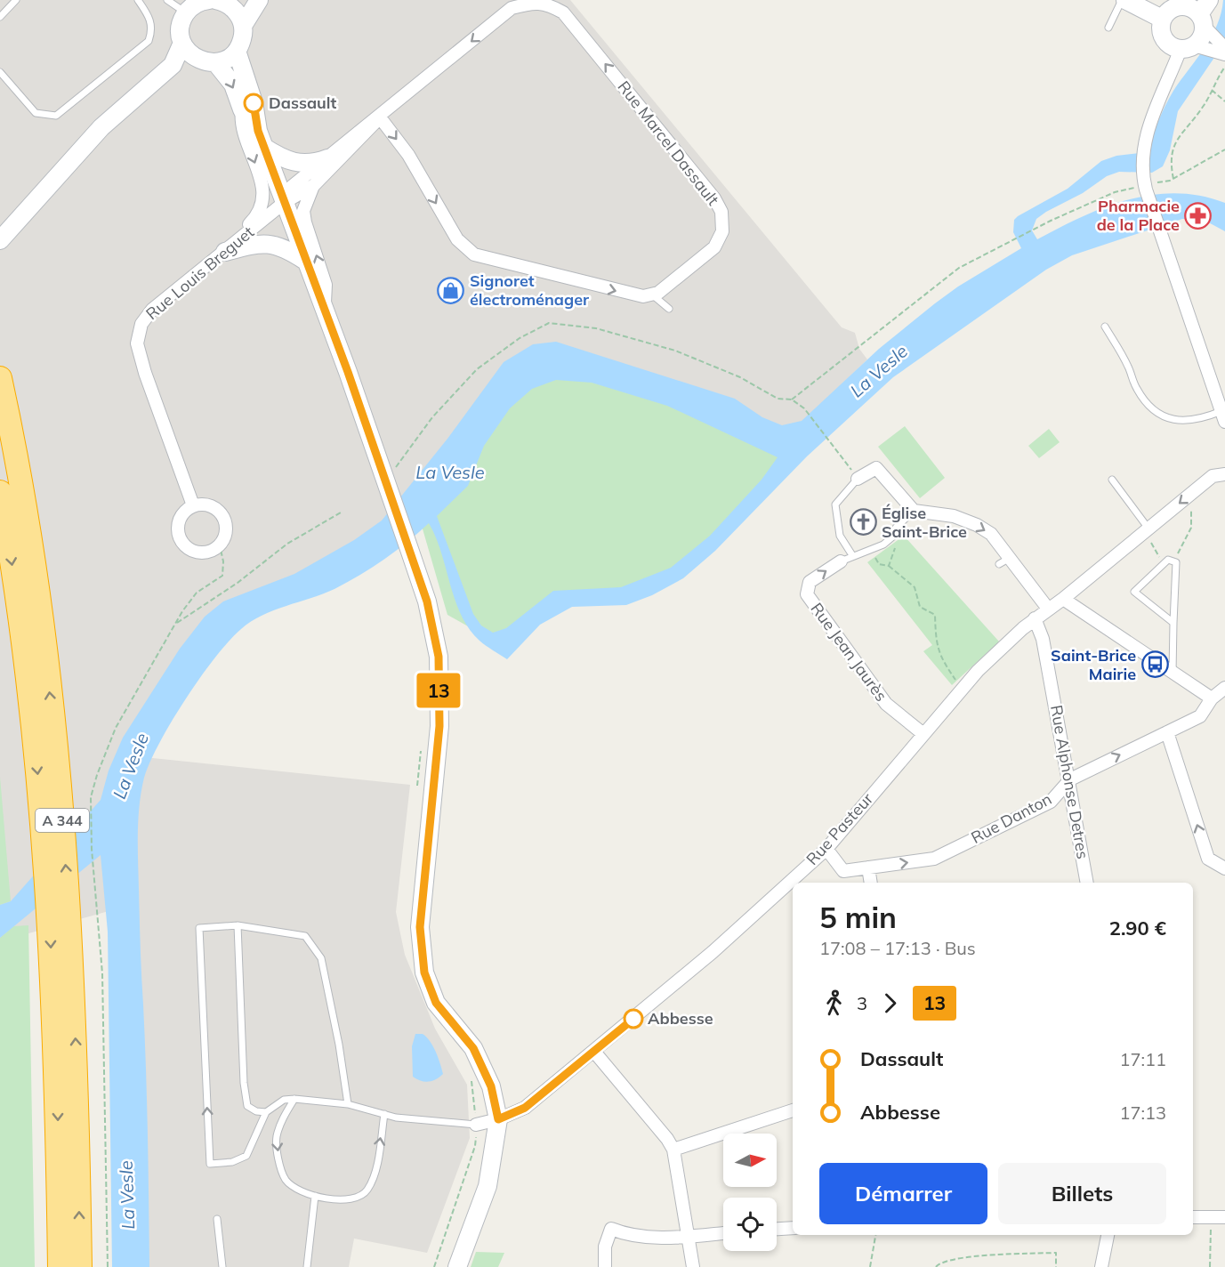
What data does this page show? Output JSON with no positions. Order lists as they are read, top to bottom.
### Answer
{
  "streets": {
    "highway": ["A 344"],
    "street": [
      "Rue Marcel Dassault",
      "Rue Louis Breguet",
      "Rue Jean Jaurès",
      "Rue Alphonse Detres",
      "Rue Danton",
      "Rue Pasteur"
    ]
  },
  "crossings": [
    ["Rue Marcel Dassault", "Rue Louis Breguet"],
    ["Rue Jean Jaurès", "Rue Pasteur"],
    ["Rue Alphonse Detres", "Rue Danton"],
    ["Rue Alphonse Detres", "Rue Pasteur"],
    ["Rue Danton", "Rue Pasteur"]
  ],
  "one_way": ["Rue Jean Jaurès", "Rue Danton"],
  "water": ["La Vesle"],
  "places": {
    "other": ["Dassault", "Abbesse"],
    "pharmacy": ["Pharmacie de la Place"],
    "shop": ["Signoret électroménager"],
    "church": ["Église Saint-Brice"],
    "bus stop": ["Saint-Brice Mairie"]
  },
  "lines": ["bus line 13"],
  "north": "right",
  "page": {
    "on_map": "13",
    "heading": ["5 min", "17:08 – 17:13 · Bus", "2.90 €"],
    "legs": ["3", "13"],
    "list": [
      {
        "name": "Dassault",
        "value": "17:11"
      },
      {
        "name": "Abbesse",
        "value": "17:13"
      }
    ],
    "buttons": ["Démarrer", "Billets"]
  }
}
